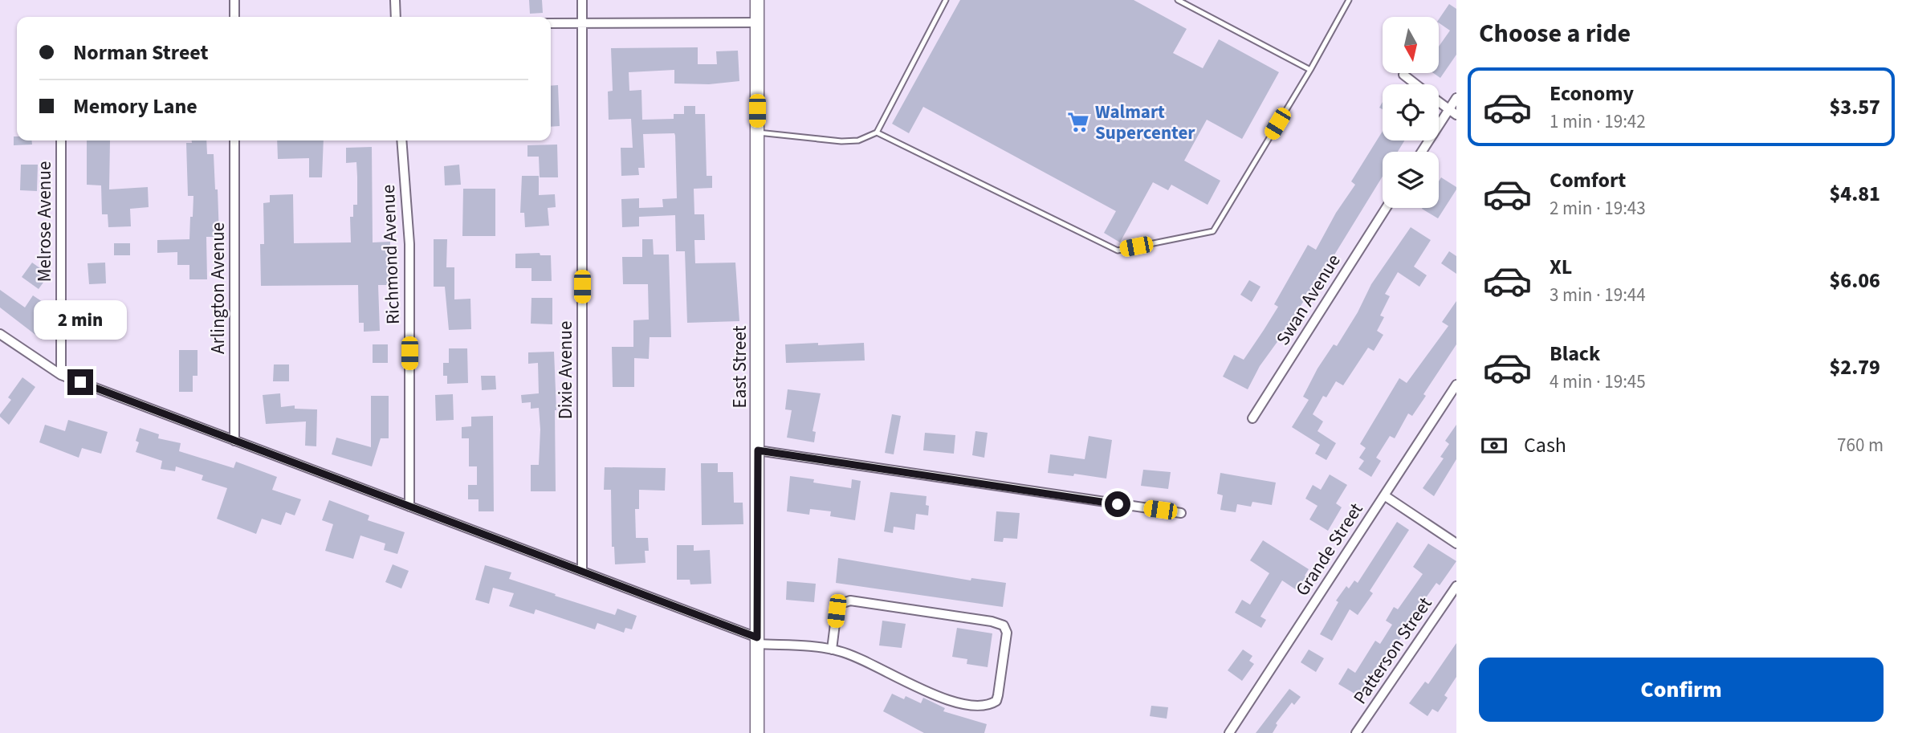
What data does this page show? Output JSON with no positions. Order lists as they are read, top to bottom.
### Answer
{
  "streets": {
    "street": [
      "Melrose Avenue",
      "Richmond Avenue",
      "Arlington Avenue",
      "Swan Avenue",
      "East Street",
      "Dixie Avenue",
      "Grande Street",
      "Patterson Street"
    ]
  },
  "places": {
    "supermarket": ["Walmart Supercenter"]
  },
  "north": "bottom",
  "page": {
    "heading": "Choose a ride",
    "banner": ["Norman Street", "Memory Lane"],
    "list": [
      {
        "name": "Economy",
        "note": "1 min · 19:42",
        "value": "$3.57"
      },
      {
        "name": "Comfort",
        "note": "2 min · 19:43",
        "value": "$4.81"
      },
      {
        "name": "XL",
        "note": "3 min · 19:44",
        "value": "$6.06"
      },
      {
        "name": "Black",
        "note": "4 min · 19:45",
        "value": "$2.79"
      }
    ],
    "bubble": "2 min",
    "pay": ["Cash", "760 m"],
    "buttons": "Confirm"
  }
}
